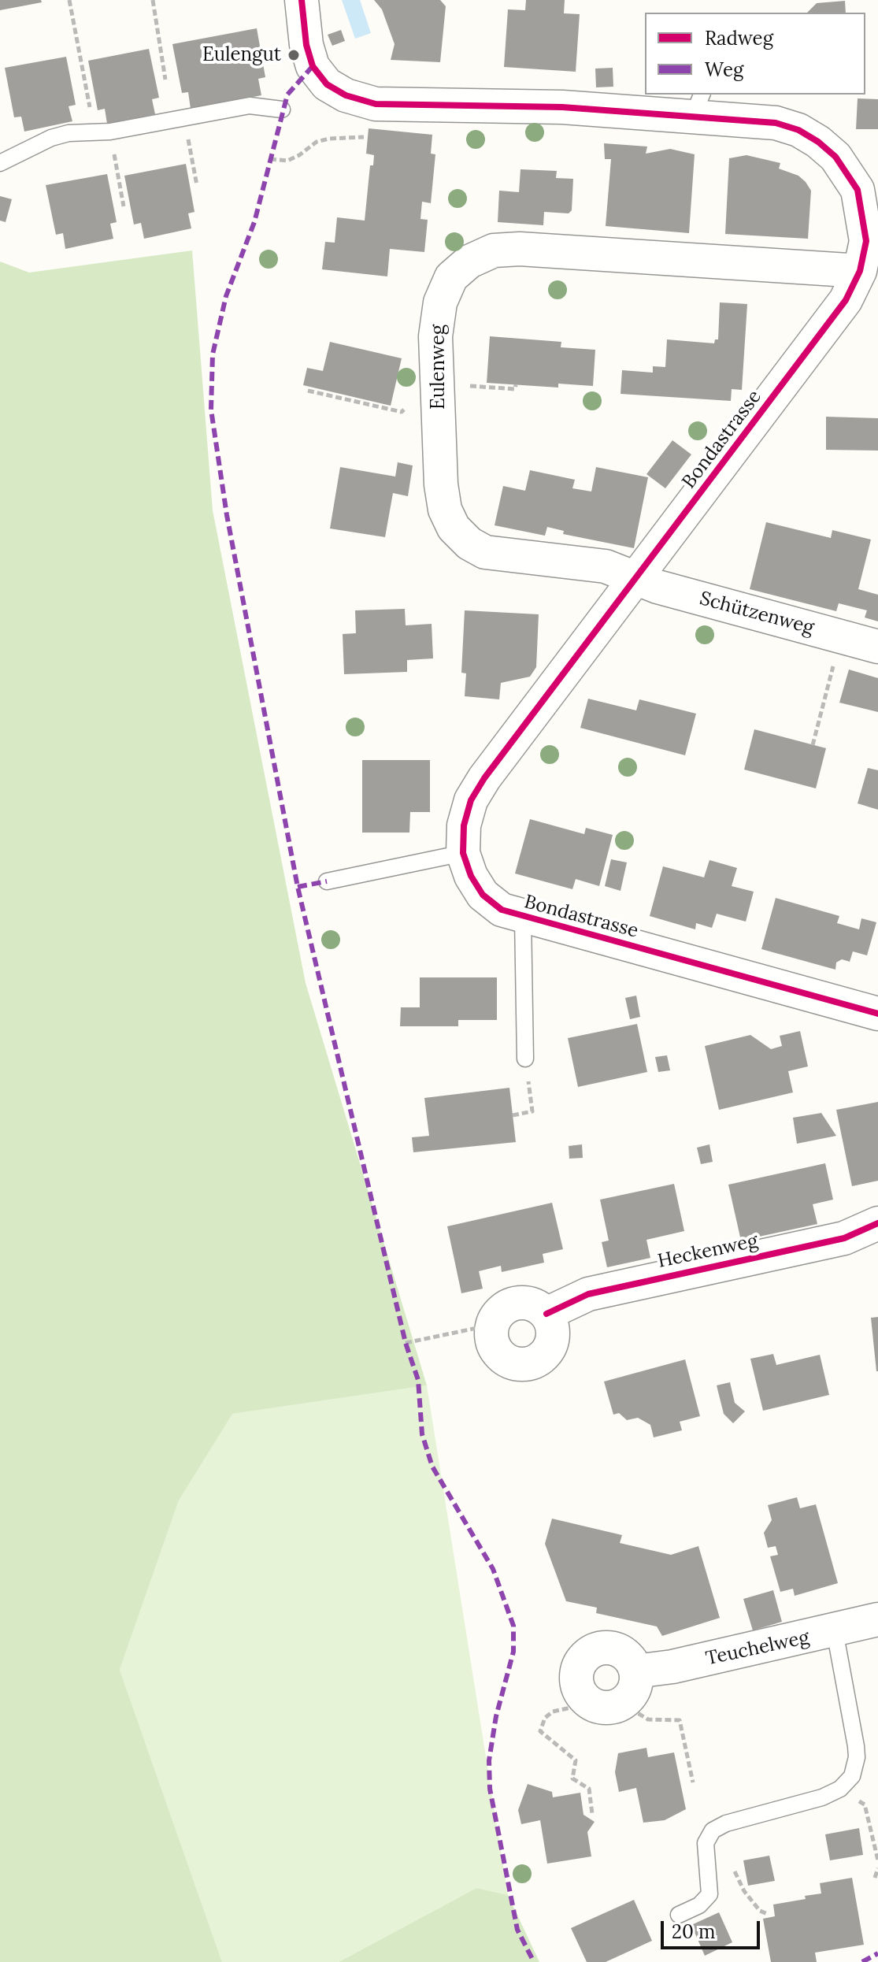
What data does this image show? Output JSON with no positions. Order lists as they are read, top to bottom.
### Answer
{
  "streets": {
    "street": [
      "Eulenweg",
      "Bondastrasse",
      "Schützenweg",
      "Heckenweg",
      "Teuchelweg"
    ]
  },
  "crossings": [
    ["Eulenweg", "Bondastrasse"],
    ["Eulenweg", "Schützenweg"],
    ["Bondastrasse", "Schützenweg"]
  ],
  "places": ["Eulengut"],
  "legend": ["Radweg", "Weg"],
  "scale_bar": "20 m"
}
